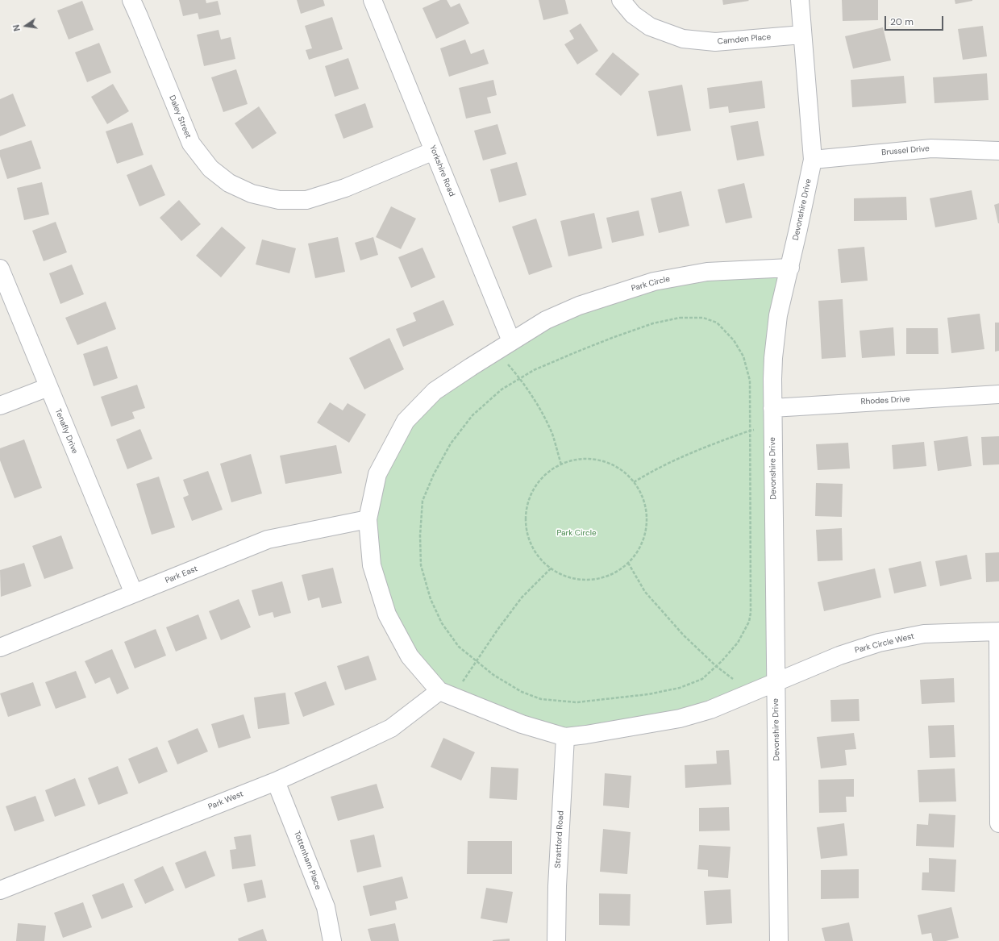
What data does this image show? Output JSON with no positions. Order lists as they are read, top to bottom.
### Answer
{
  "streets": {
    "street": [
      "Camden Place",
      "Daley Street",
      "Brussel Drive",
      "Yorkshire Road",
      "Devonshire Drive",
      "Park Circle",
      "Rhodes Drive",
      "Tenafly Drive",
      "Park East",
      "Park Circle West",
      "Park West",
      "Strattford Road",
      "Tottenham Place"
    ]
  },
  "crossings": [
    ["Camden Place", "Devonshire Drive"],
    ["Daley Street", "Yorkshire Road"],
    ["Brussel Drive", "Devonshire Drive"],
    ["Yorkshire Road", "Park Circle"],
    ["Devonshire Drive", "Park Circle"],
    ["Devonshire Drive", "Rhodes Drive"],
    ["Devonshire Drive", "Park Circle West"],
    ["Park Circle", "Park East"],
    ["Park Circle", "Park Circle West"],
    ["Park Circle", "Park West"],
    ["Park Circle", "Strattford Road"],
    ["Tenafly Drive", "Park East"],
    ["Park West", "Tottenham Place"]
  ],
  "parks": ["Park Circle"],
  "scale_bar": "20 m",
  "north": "left"
}
